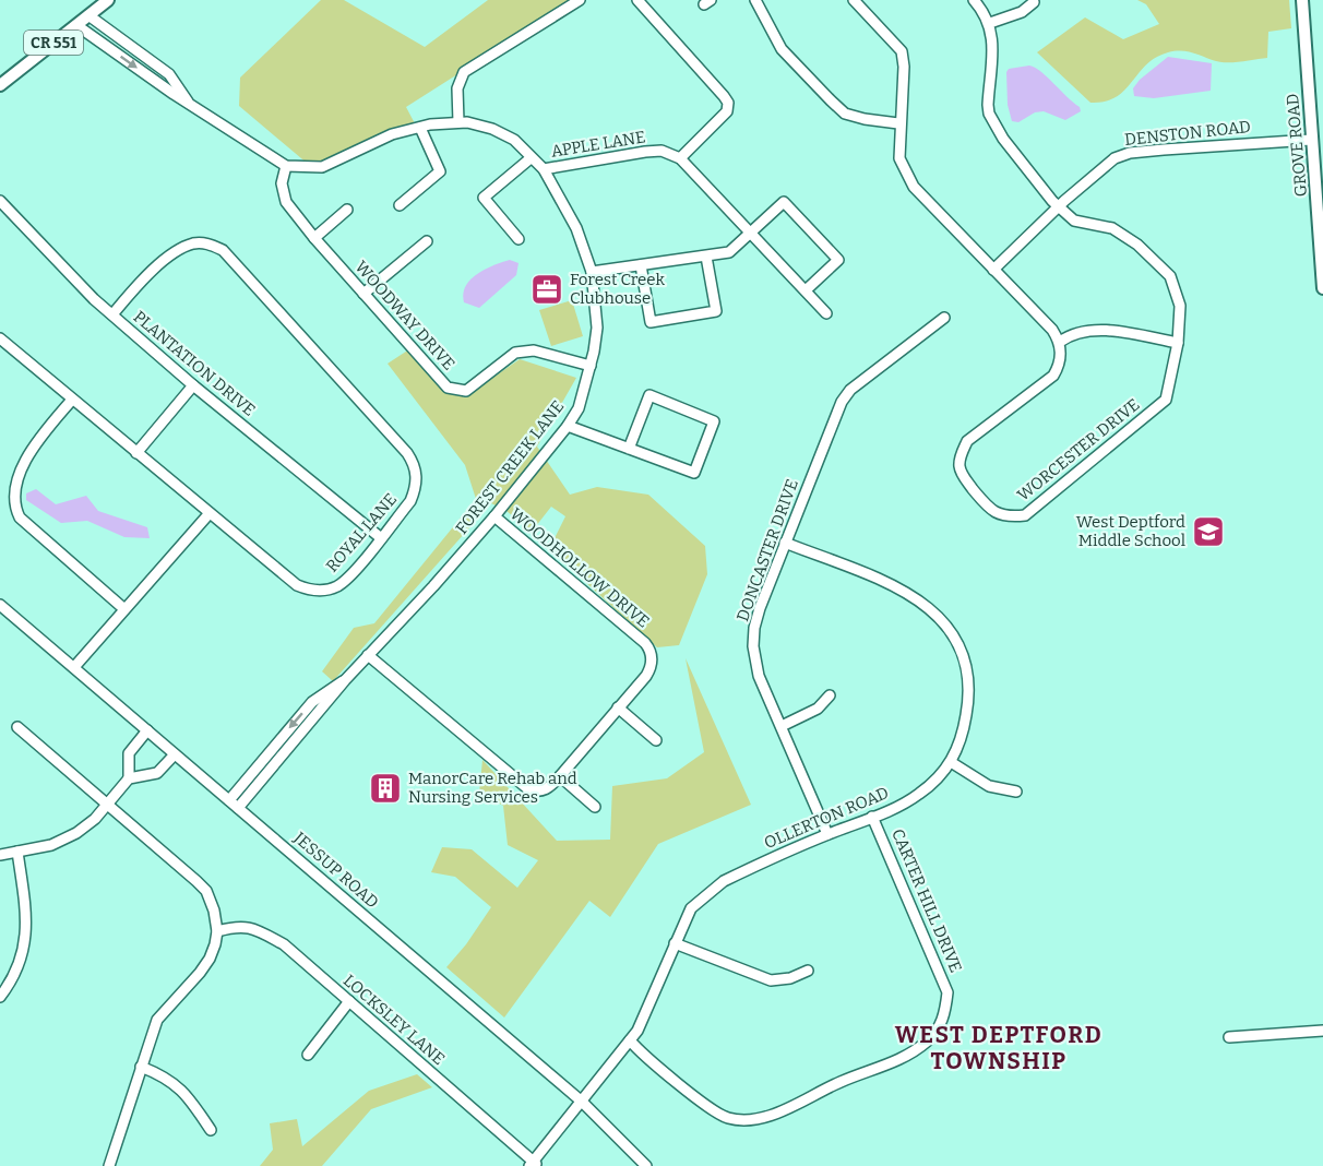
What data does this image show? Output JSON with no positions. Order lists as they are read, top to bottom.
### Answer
{
  "streets": {
    "main road": ["CR 551", "GROVE ROAD"],
    "street": [
      "DENSTON ROAD",
      "APPLE LANE",
      "WOODWAY DRIVE",
      "PLANTATION DRIVE",
      "WORCESTER DRIVE",
      "FOREST CREEK LANE",
      "ROYAL LANE",
      "DONCASTER DRIVE",
      "WOODHOLLOW DRIVE",
      "OLLERTON ROAD",
      "JESSUP ROAD",
      "CARTER HILL DRIVE",
      "LOCKSLEY LANE"
    ]
  },
  "crossings": [
    ["DENSTON ROAD", "GROVE ROAD"],
    ["DENSTON ROAD", "WORCESTER DRIVE"],
    ["APPLE LANE", "FOREST CREEK LANE"],
    ["WOODWAY DRIVE", "FOREST CREEK LANE"],
    ["PLANTATION DRIVE", "ROYAL LANE"],
    ["FOREST CREEK LANE", "WOODHOLLOW DRIVE"],
    ["FOREST CREEK LANE", "JESSUP ROAD"],
    ["DONCASTER DRIVE", "OLLERTON ROAD"],
    ["OLLERTON ROAD", "JESSUP ROAD"],
    ["OLLERTON ROAD", "CARTER HILL DRIVE"],
    ["OLLERTON ROAD", "LOCKSLEY LANE"]
  ],
  "districts": ["WEST DEPTFORD TOWNSHIP"],
  "places": {
    "office": ["Forest Creek Clubhouse"],
    "school or university": ["West Deptford Middle School"],
    "building": ["ManorCare Rehab and Nursing Services"]
  }
}
